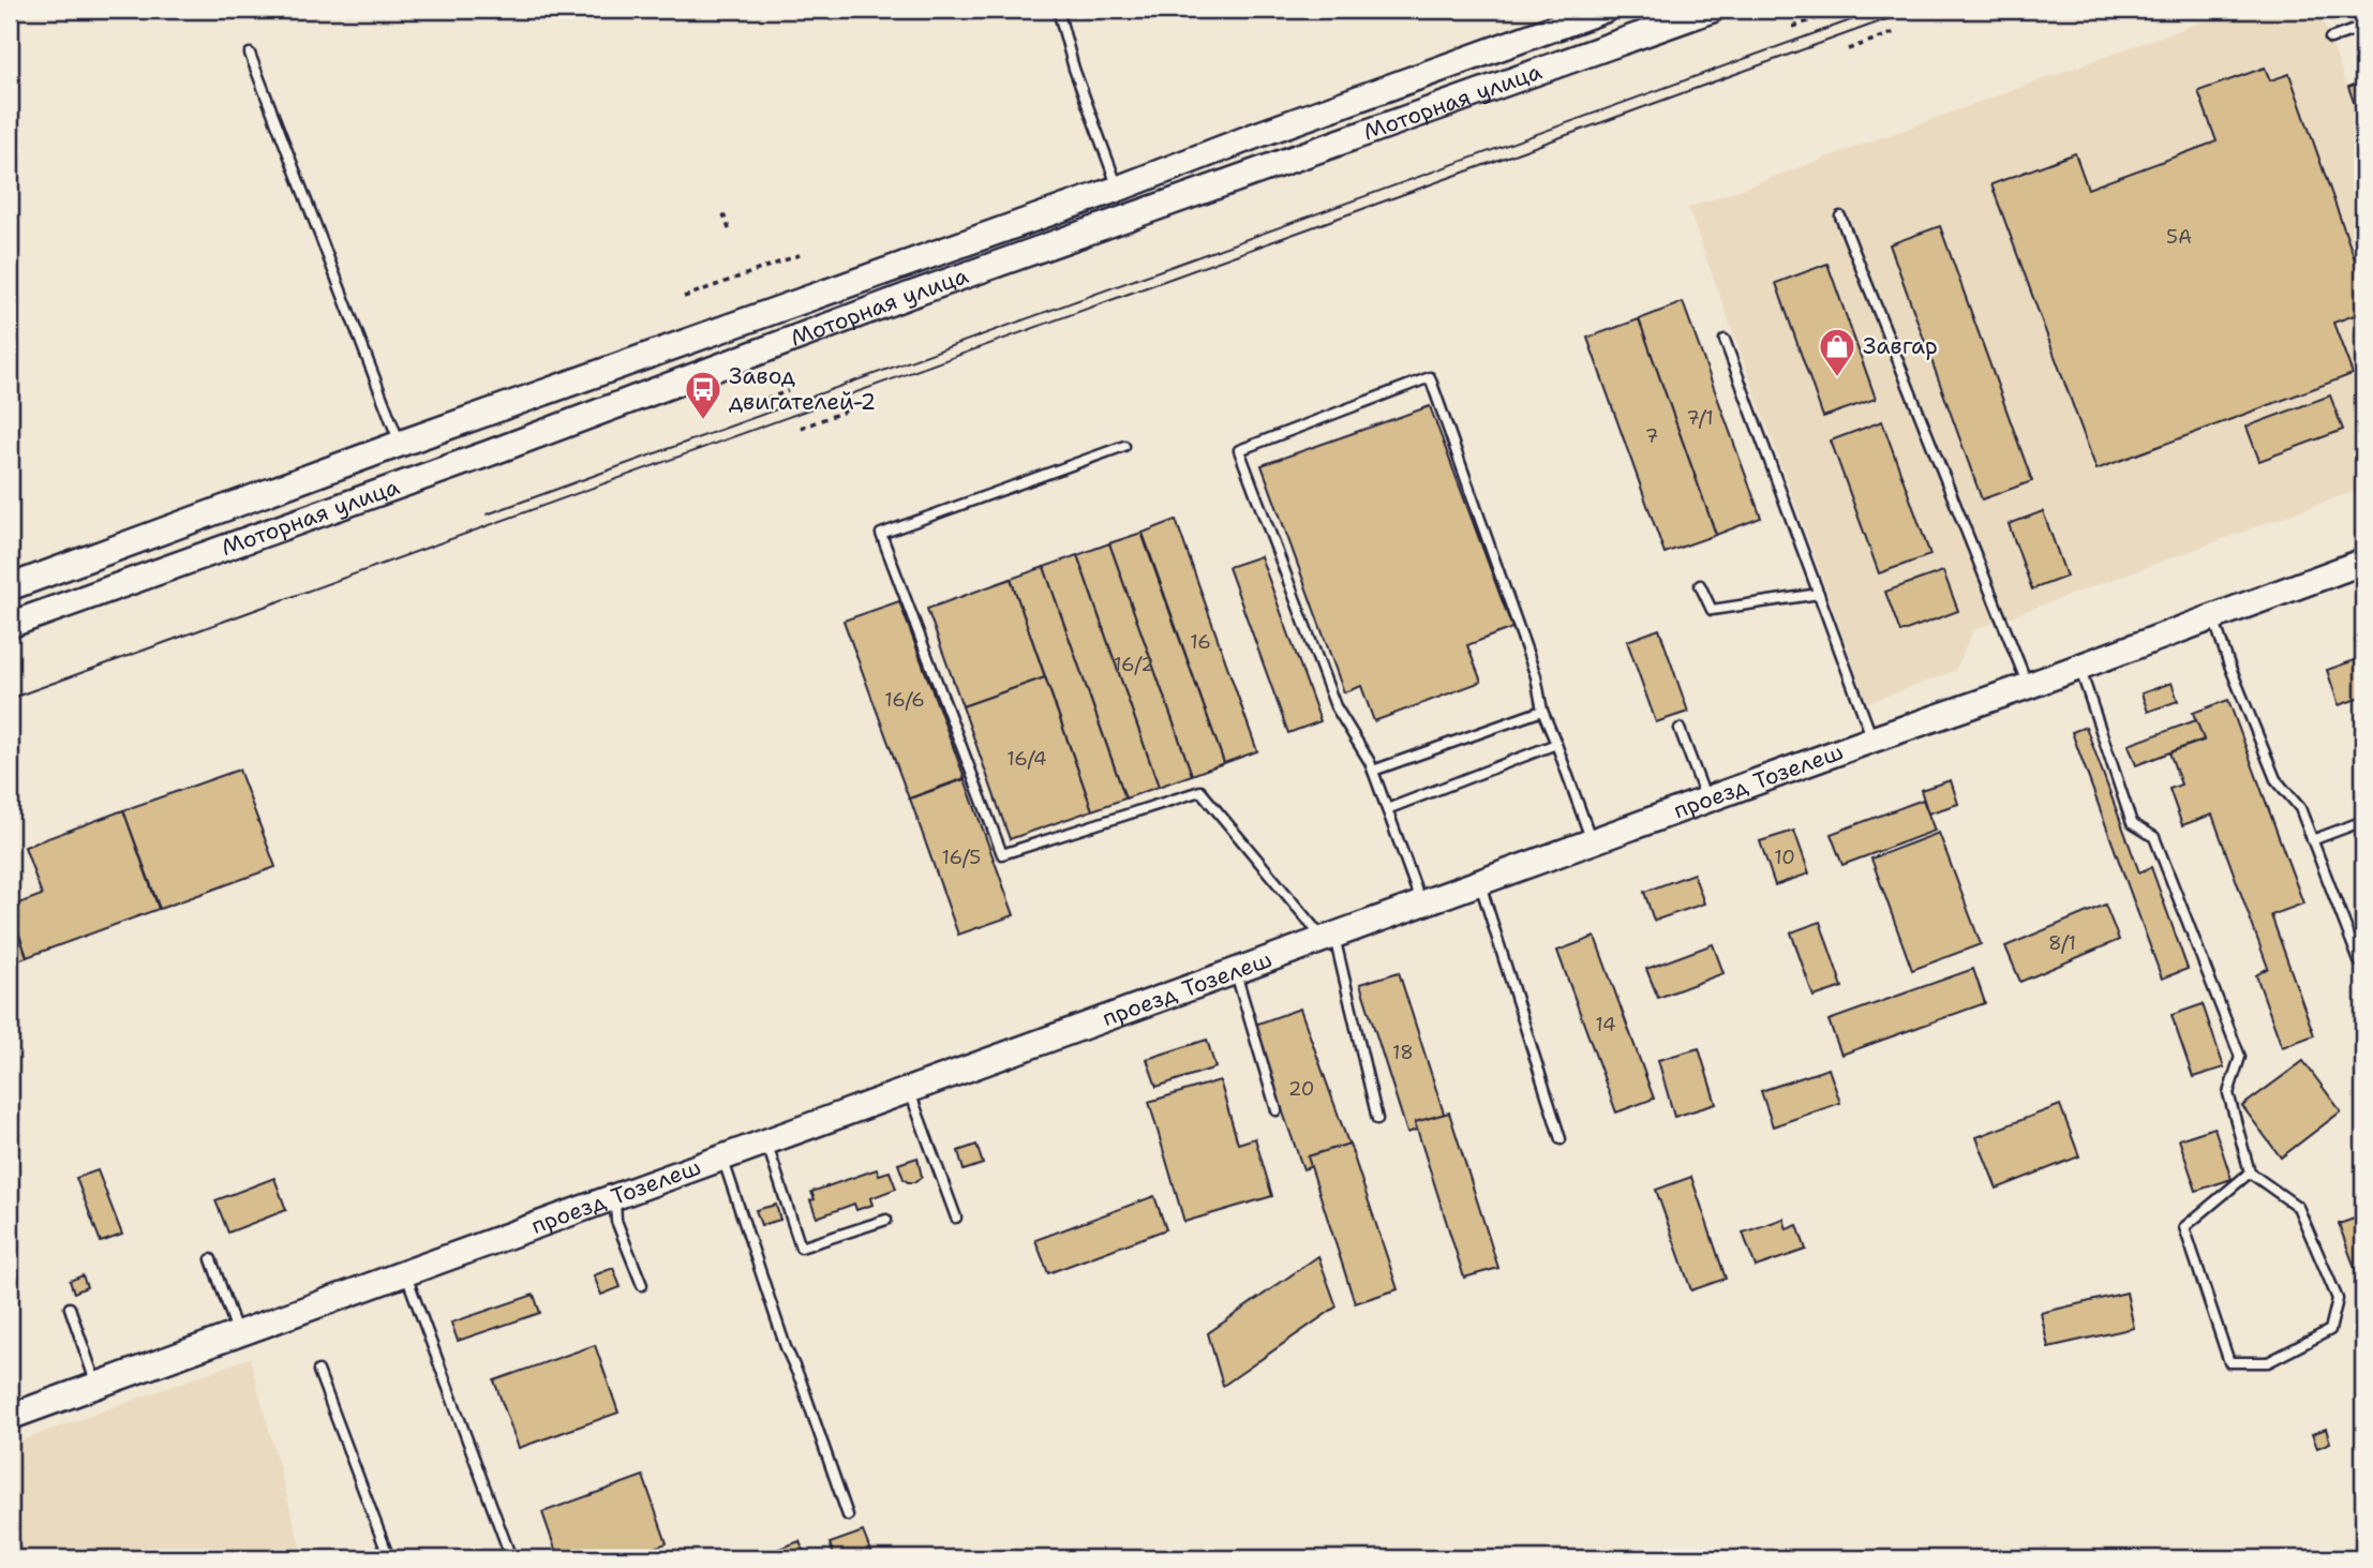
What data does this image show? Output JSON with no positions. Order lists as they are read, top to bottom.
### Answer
{
  "streets": {
    "main road": ["Моторная улица", "проезд Тозелеш"]
  },
  "places": {
    "shop": ["Завгар"],
    "bus stop": ["Завод двигателей-2"]
  },
  "house_numbers": [
    "5А",
    "7/1",
    "7",
    "16",
    "16/2",
    "16/6",
    "16/4",
    "16/5",
    "10",
    "8/1",
    "14",
    "18",
    "20"
  ]
}
